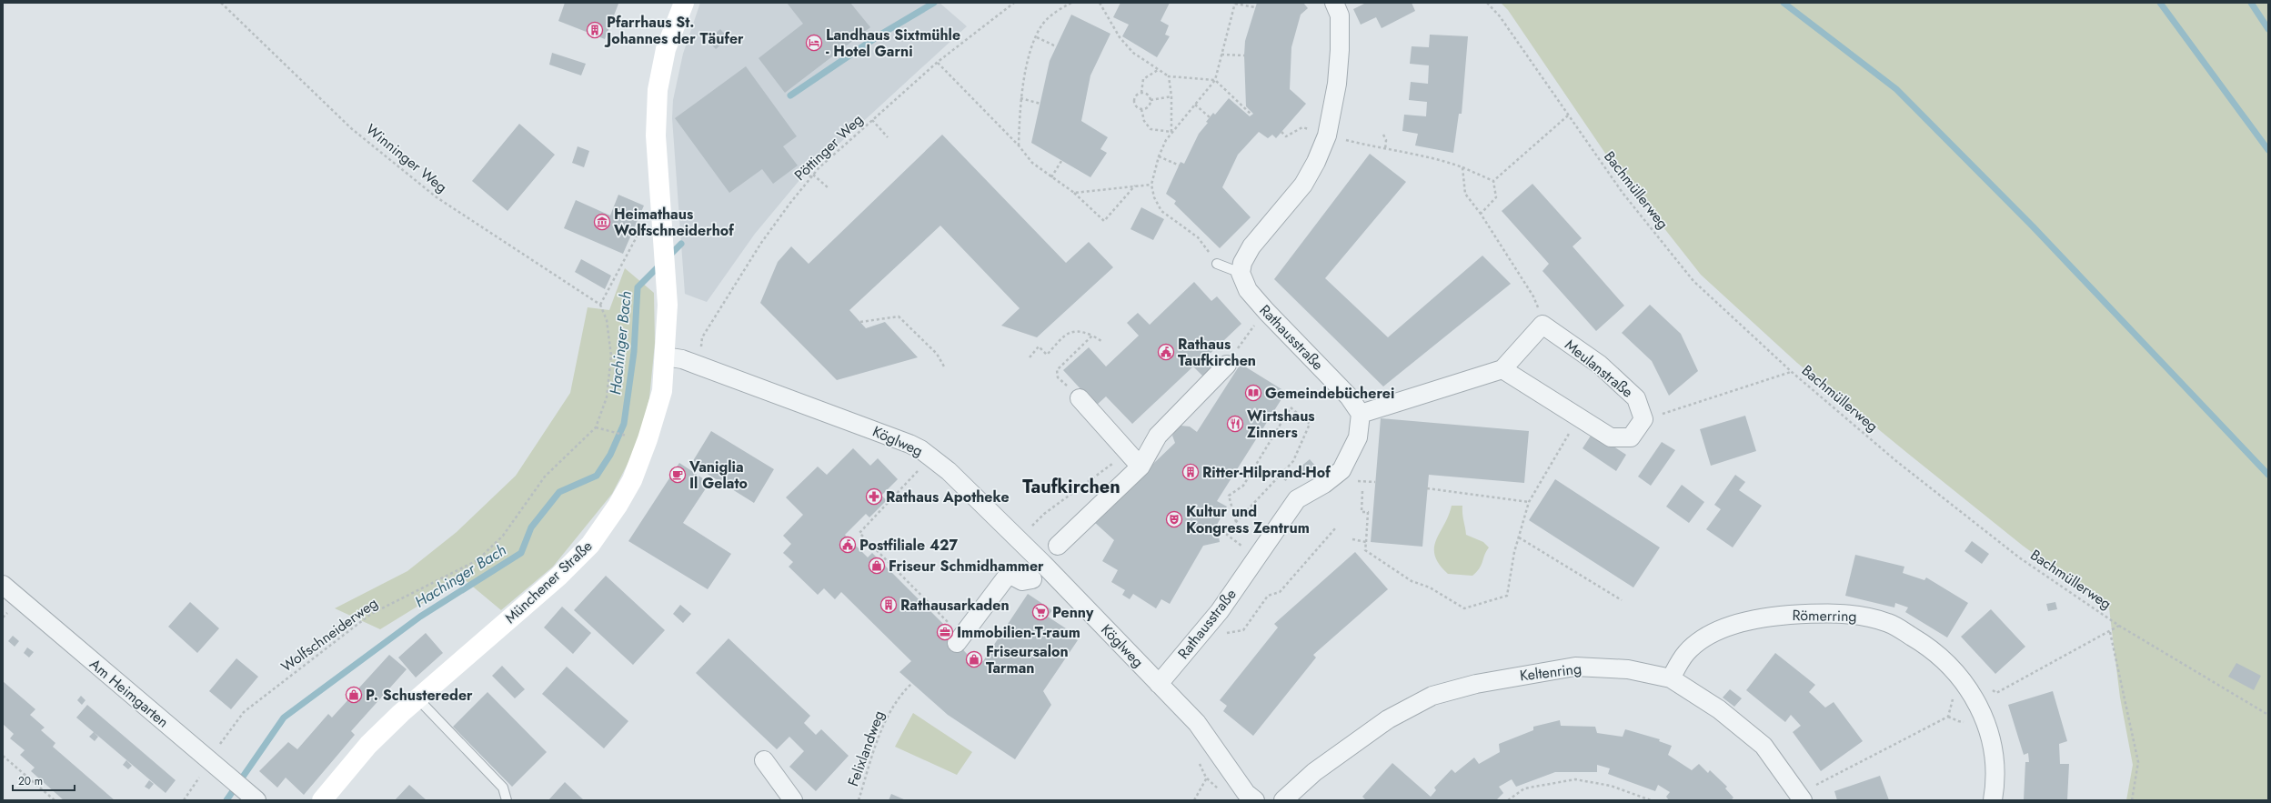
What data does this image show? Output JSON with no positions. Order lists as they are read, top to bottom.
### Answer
{
  "streets": {
    "main road": ["Münchener Straße"],
    "street": [
      "Rathausstraße",
      "Meulanstraße",
      "Köglweg",
      "Römerring",
      "Keltenring",
      "Am Heimgarten"
    ],
    "path": [
      "Pöttinger Weg",
      "Winninger Weg",
      "Bachmüllerweg",
      "Wolfschneiderweg",
      "Felixlandweg"
    ]
  },
  "crossings": [
    ["Pöttinger Weg", "Köglweg"],
    ["Winninger Weg", "Wolfschneiderweg"],
    ["Rathausstraße", "Köglweg"],
    ["Köglweg", "Münchener Straße"],
    ["Römerring", "Keltenring"],
    ["Wolfschneiderweg", "Am Heimgarten"]
  ],
  "districts": ["Taufkirchen"],
  "water": ["Hachinger Bach"],
  "places": {
    "building": ["Pfarrhaus St. Johannes der Täufer", "Ritter-Hilprand-Hof", "Rathausarkaden"],
    "hotel": ["Landhaus Sixtmühle - Hotel Garni"],
    "museum": ["Heimathaus Wolfschneiderhof"],
    "public building": ["Rathaus Taufkirchen", "Postfiliale 427"],
    "library": ["Gemeindebücherei"],
    "restaurant": ["Wirtshaus Zinners"],
    "cafe": ["Vaniglia Il Gelato"],
    "pharmacy": ["Rathaus Apotheke"],
    "theatre": ["Kultur und Kongress Zentrum"],
    "shop": ["Friseur Schmidhammer", "Friseursalon Tarman", "P. Schustereder"],
    "supermarket": ["Penny"],
    "office": ["Immobilien-T-raum"]
  },
  "scale_bar": "20 m"
}
